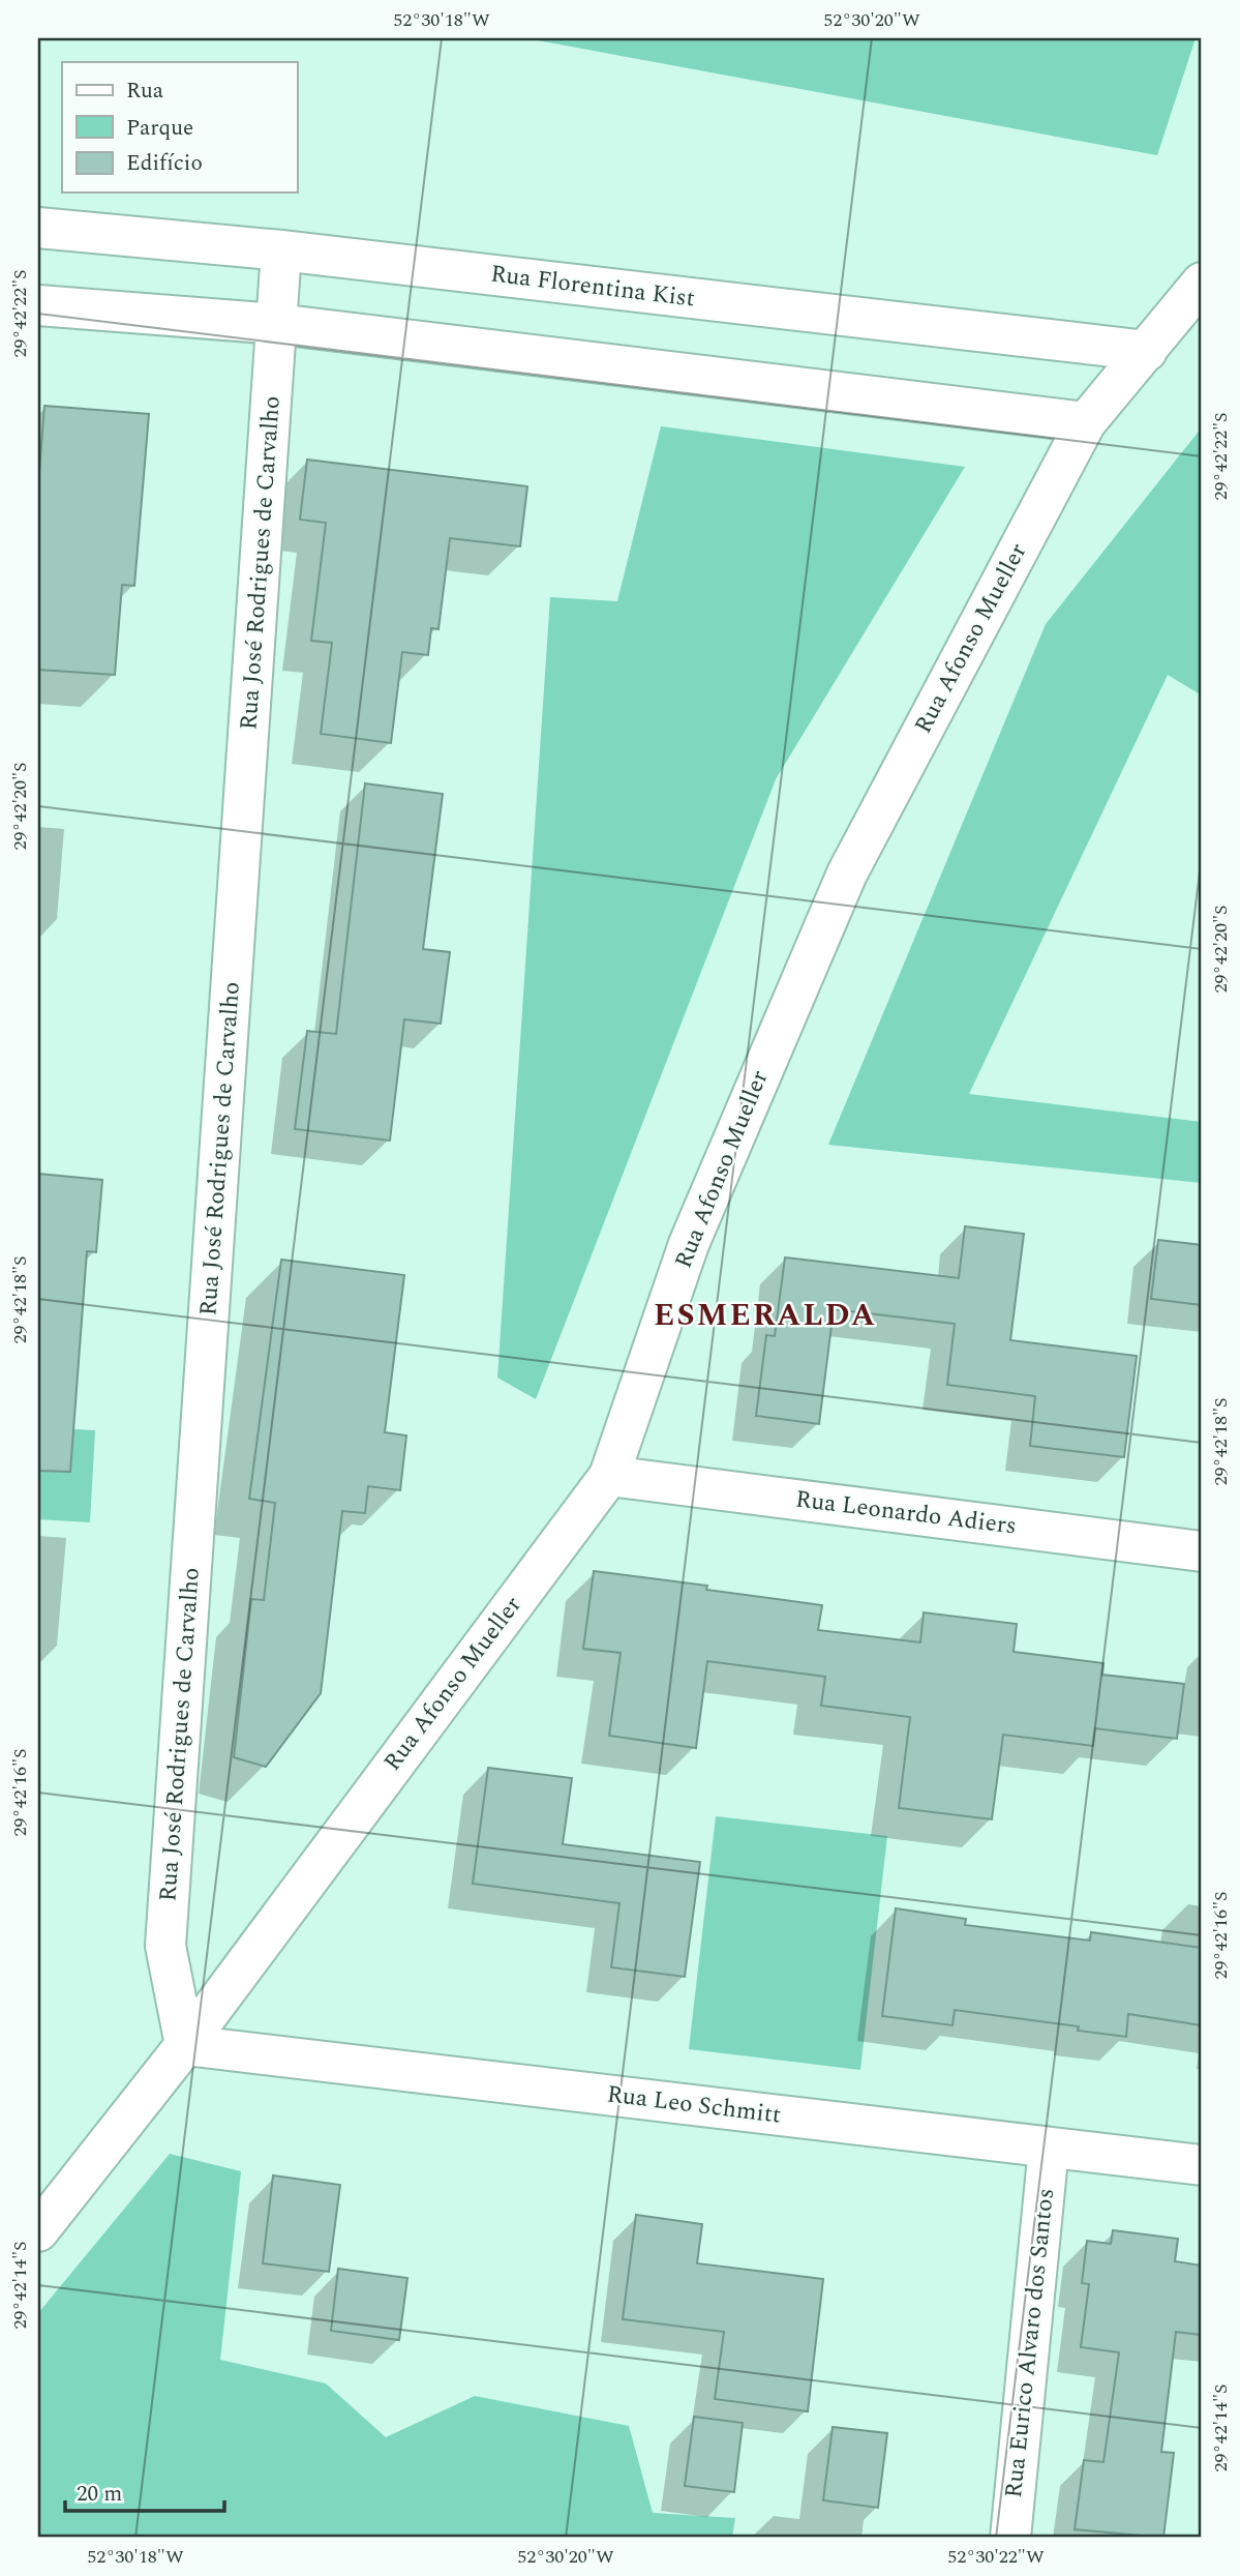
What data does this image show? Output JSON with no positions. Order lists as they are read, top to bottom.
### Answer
{
  "streets": {
    "street": [
      "Rua Florentina Kist",
      "Rua José Rodrigues de Carvalho",
      "Rua Afonso Mueller",
      "Rua Leonardo Adiers",
      "Rua Leo Schmitt",
      "Rua Eurico Alvaro dos Santos"
    ]
  },
  "crossings": [
    ["Rua Florentina Kist", "Rua José Rodrigues de Carvalho"],
    ["Rua Florentina Kist", "Rua Afonso Mueller"],
    ["Rua José Rodrigues de Carvalho", "Rua Afonso Mueller"],
    ["Rua José Rodrigues de Carvalho", "Rua Leo Schmitt"],
    ["Rua Afonso Mueller", "Rua Leonardo Adiers"],
    ["Rua Afonso Mueller", "Rua Leo Schmitt"],
    ["Rua Leo Schmitt", "Rua Eurico Alvaro dos Santos"]
  ],
  "districts": ["ESMERALDA"],
  "legend": ["Rua", "Parque", "Edifício"],
  "scale_bar": "20 m",
  "coordinates": [
    "52°30'18\"W",
    "52°30'20\"W",
    "29°42'22\"S",
    "29°42'20\"S",
    "29°42'18\"S",
    "29°42'16\"S",
    "29°42'14\"S",
    "52°30'22\"W"
  ]
}
